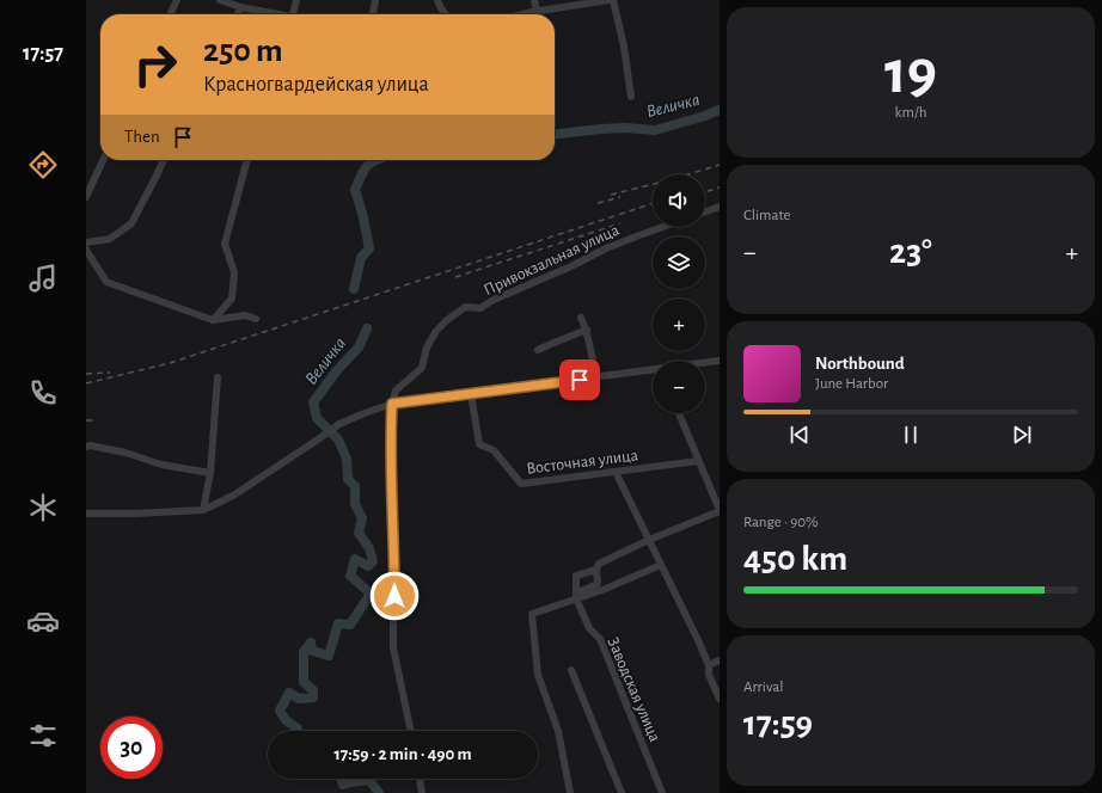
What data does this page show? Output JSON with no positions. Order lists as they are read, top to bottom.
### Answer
{
  "streets": {
    "street": ["Привокзальная улица", "Восточная улица", "Заводская улица"]
  },
  "water": ["Величка"],
  "page": {
    "tabs": "17:57",
    "tile": [
      ["19", "km/h"],
      "Climate",
      ["Range · 90%", "450 km"],
      ["Arrival", "17:59"]
    ],
    "turn": ["250 m", "Красногвардейская улица"],
    "then": "Then",
    "map_buttons": ["+", "−"],
    "heat": ["−", "23°", "+"],
    "song": ["Northbound", "June Harbor"],
    "limit": "30",
    "trip": "17:59 · 2 min · 490 m"
  }
}
